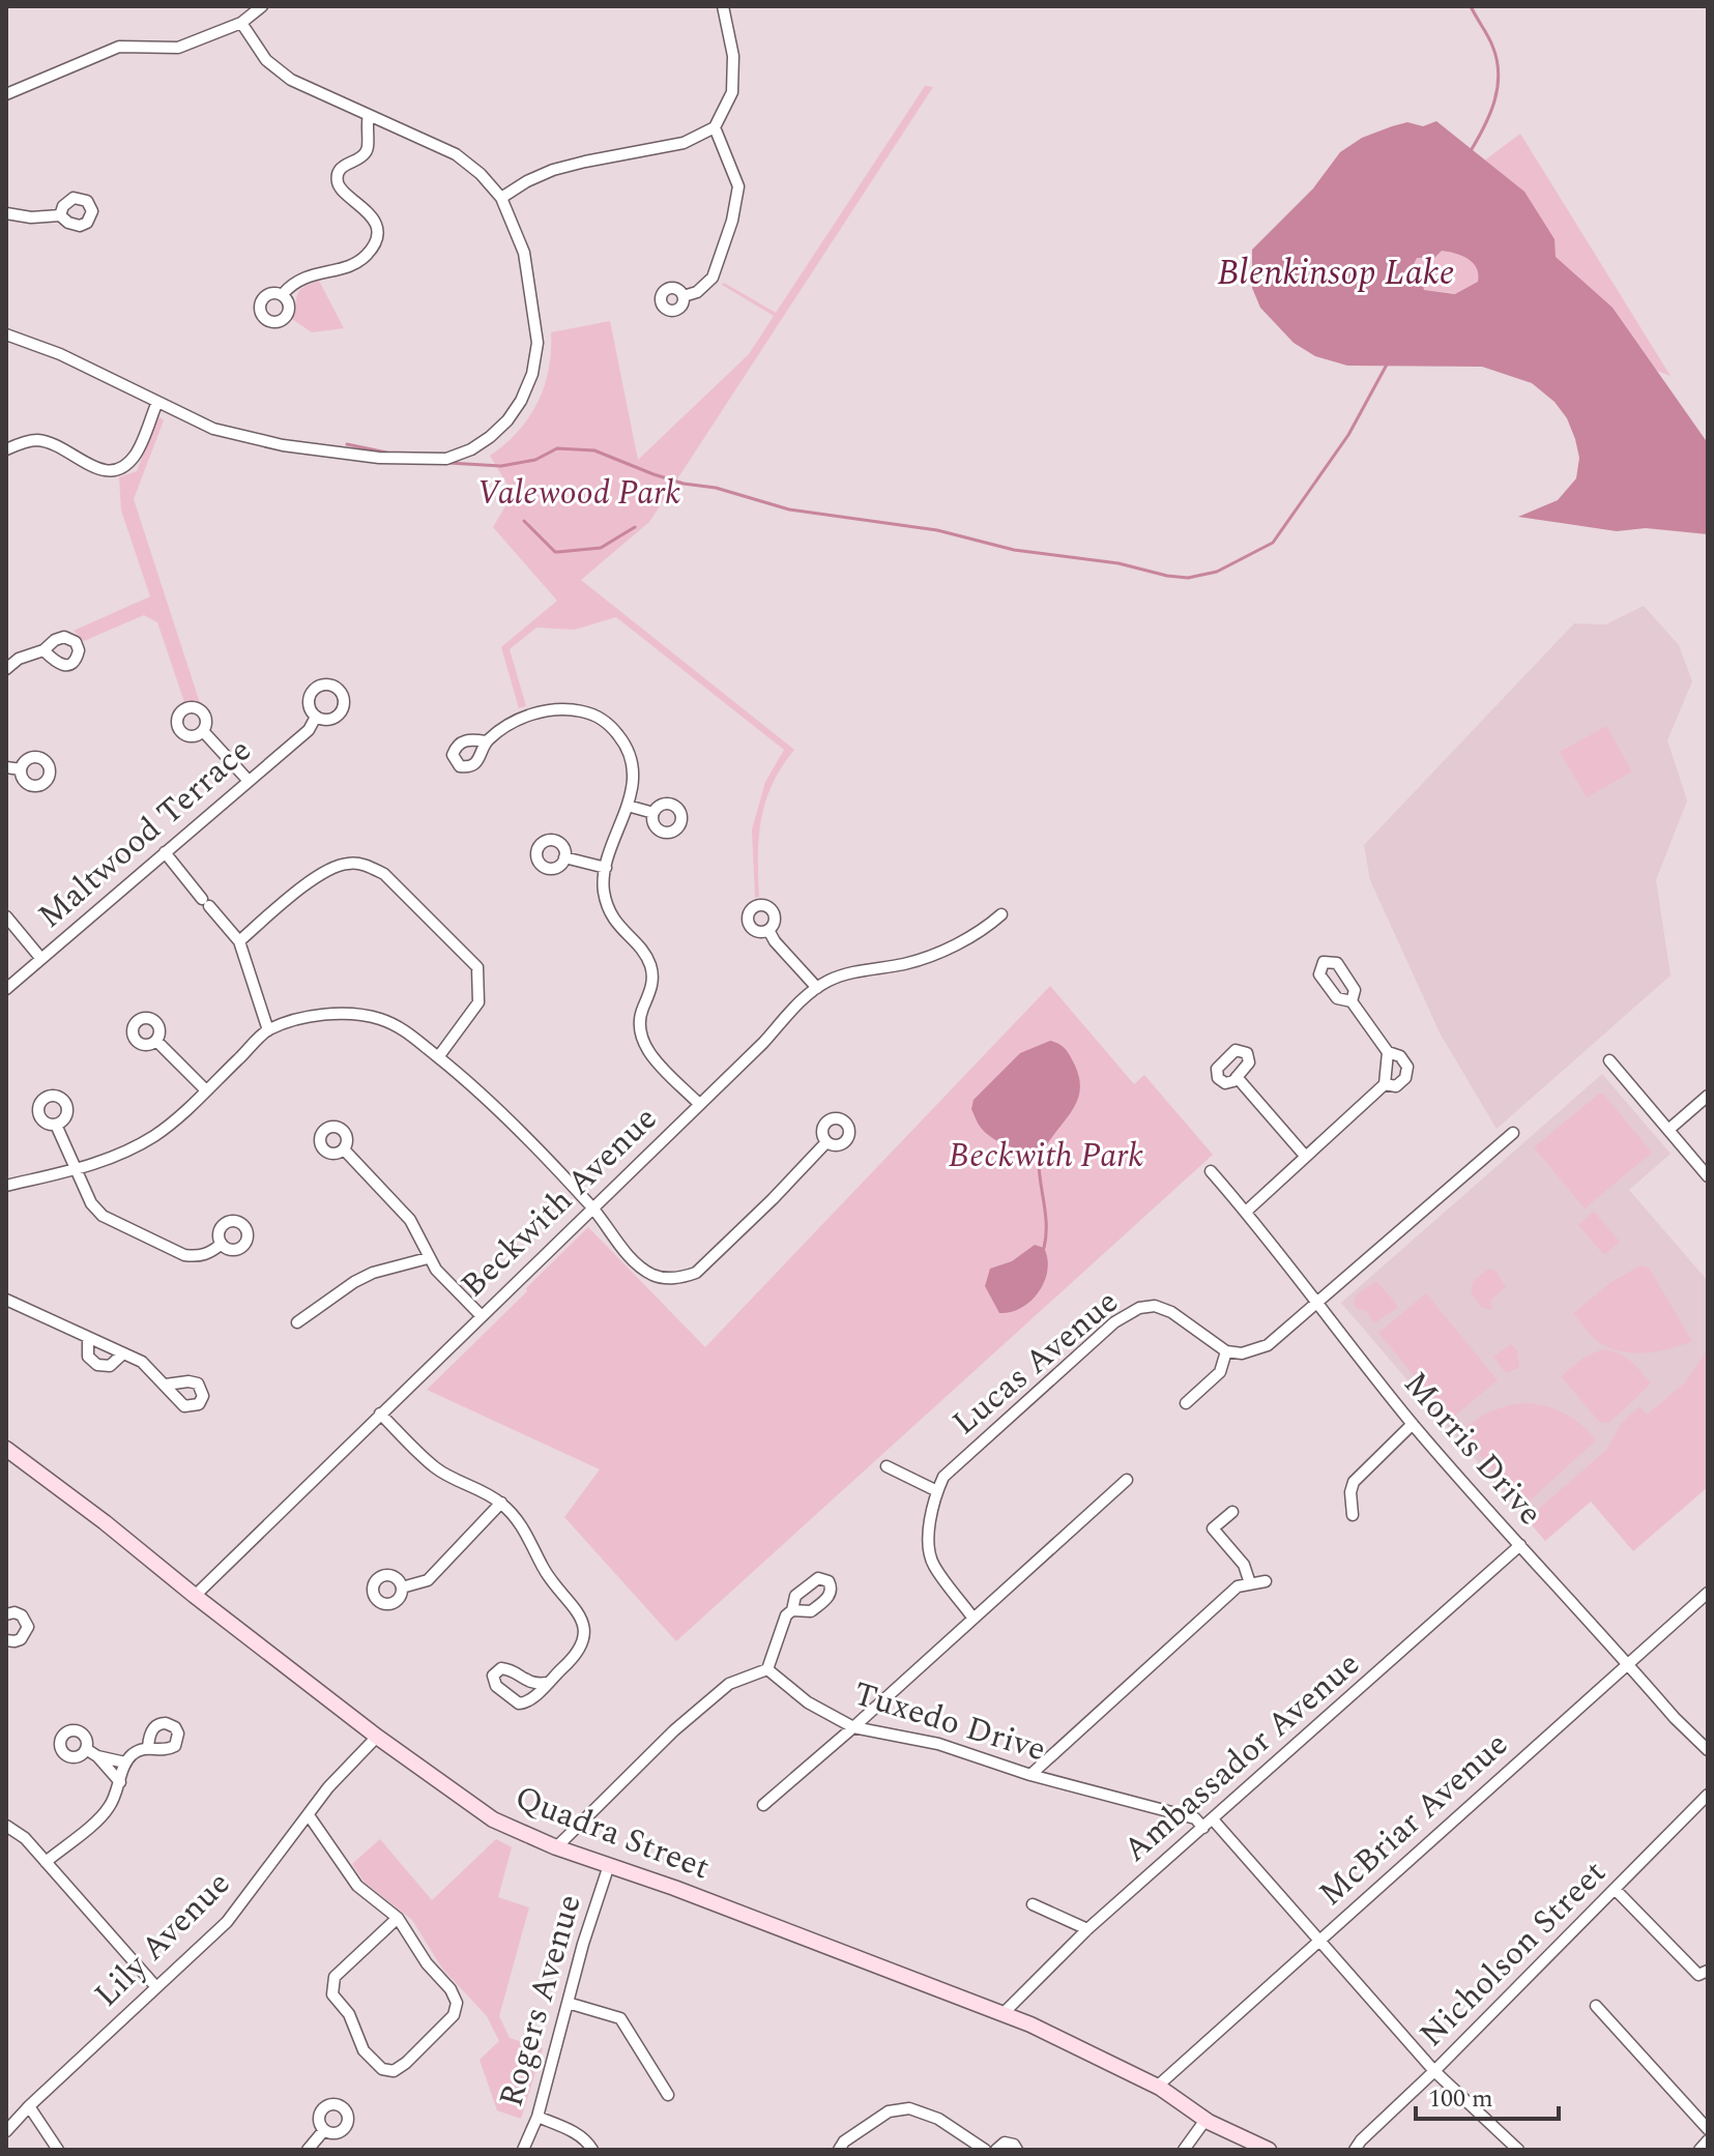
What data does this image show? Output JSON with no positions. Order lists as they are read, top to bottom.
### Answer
{
  "streets": {
    "main road": ["Quadra Street"],
    "street": [
      "Maltwood Terrace",
      "Beckwith Avenue",
      "Lucas Avenue",
      "Morris Drive",
      "Tuxedo Drive",
      "Ambassador Avenue",
      "McBriar Avenue",
      "Lily Avenue",
      "Nicholson Street",
      "Rogers Avenue"
    ]
  },
  "crossings": [
    ["Beckwith Avenue", "Quadra Street"],
    ["Morris Drive", "Ambassador Avenue"],
    ["Morris Drive", "McBriar Avenue"],
    ["Tuxedo Drive", "Ambassador Avenue"],
    ["Ambassador Avenue", "Quadra Street"],
    ["McBriar Avenue", "Quadra Street"],
    ["Quadra Street", "Lily Avenue"],
    ["Quadra Street", "Rogers Avenue"]
  ],
  "water": ["Blenkinsop Lake"],
  "parks": ["Valewood Park", "Beckwith Park"],
  "scale_bar": "100 m"
}
